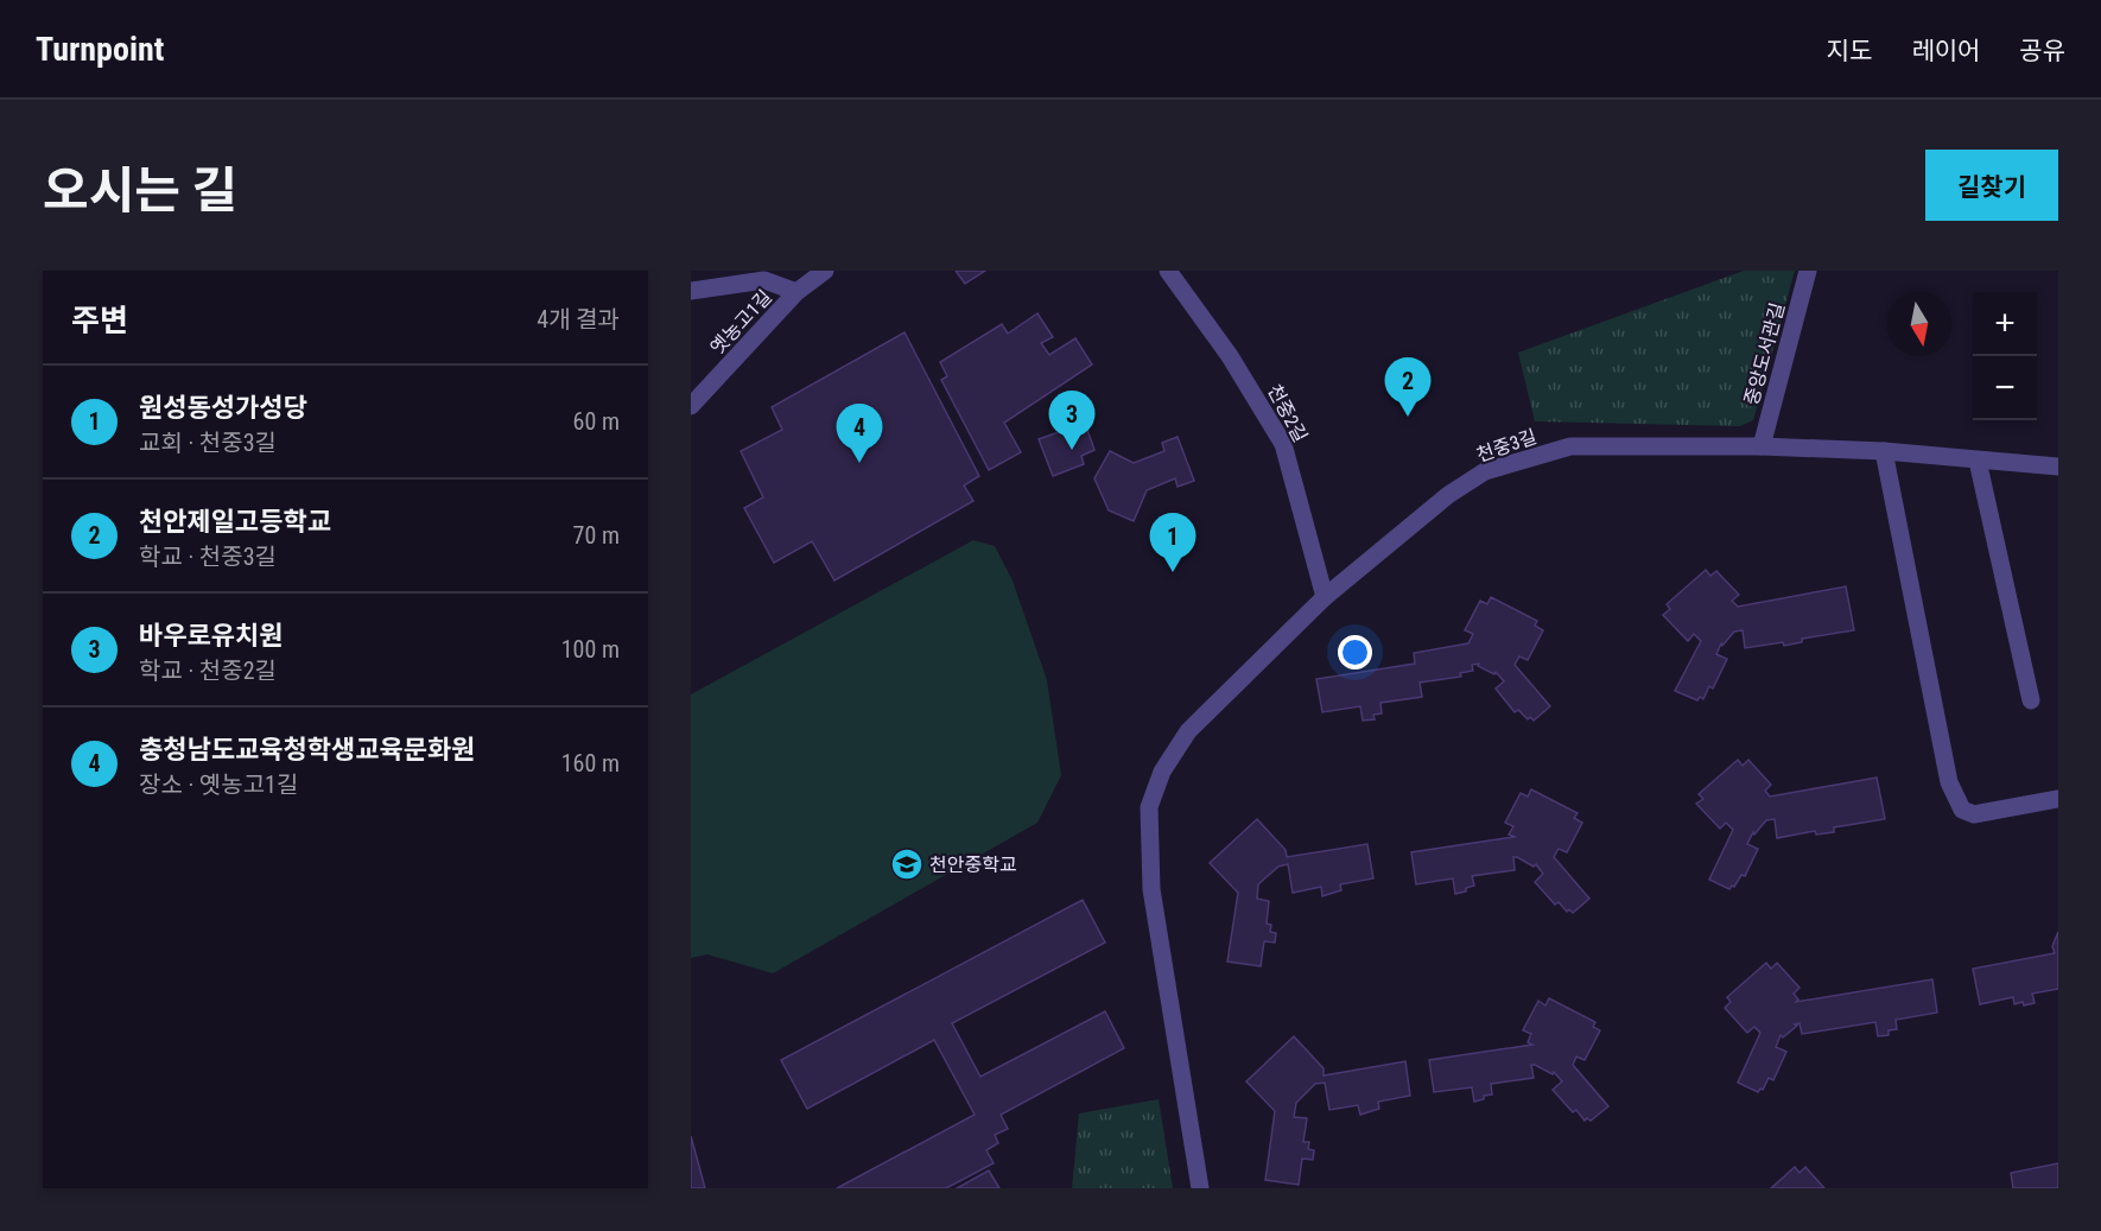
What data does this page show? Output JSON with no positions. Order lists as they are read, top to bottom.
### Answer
{
  "streets": {
    "street": [
      "옛농고1길",
      "중앙도서관길",
      "천중2길",
      "천중3길"
    ]
  },
  "crossings": [
    ["중앙도서관길", "천중3길"],
    ["천중2길", "천중3길"]
  ],
  "places": {
    "school or university": ["천안중학교"]
  },
  "north": "bottom",
  "page": {
    "header": "Turnpoint",
    "nav": ["지도", "레이어", "공유"],
    "title": "오시는 길",
    "buttons": "길찾기",
    "heading": ["주변", "4개 결과"],
    "map_buttons": ["+", "−"],
    "pins": [
      "2",
      "3",
      "4",
      "1"
    ],
    "list": [
      {
        "mark": "1",
        "name": "원성동성가성당",
        "note": "교회 · 천중3길",
        "value": "60 m"
      },
      {
        "mark": "2",
        "name": "천안제일고등학교",
        "note": "학교 · 천중3길",
        "value": "70 m"
      },
      {
        "mark": "3",
        "name": "바우로유치원",
        "note": "학교 · 천중2길",
        "value": "100 m"
      },
      {
        "mark": "4",
        "name": "충청남도교육청학생교육문화원",
        "note": "장소 · 옛농고1길",
        "value": "160 m"
      }
    ]
  }
}
